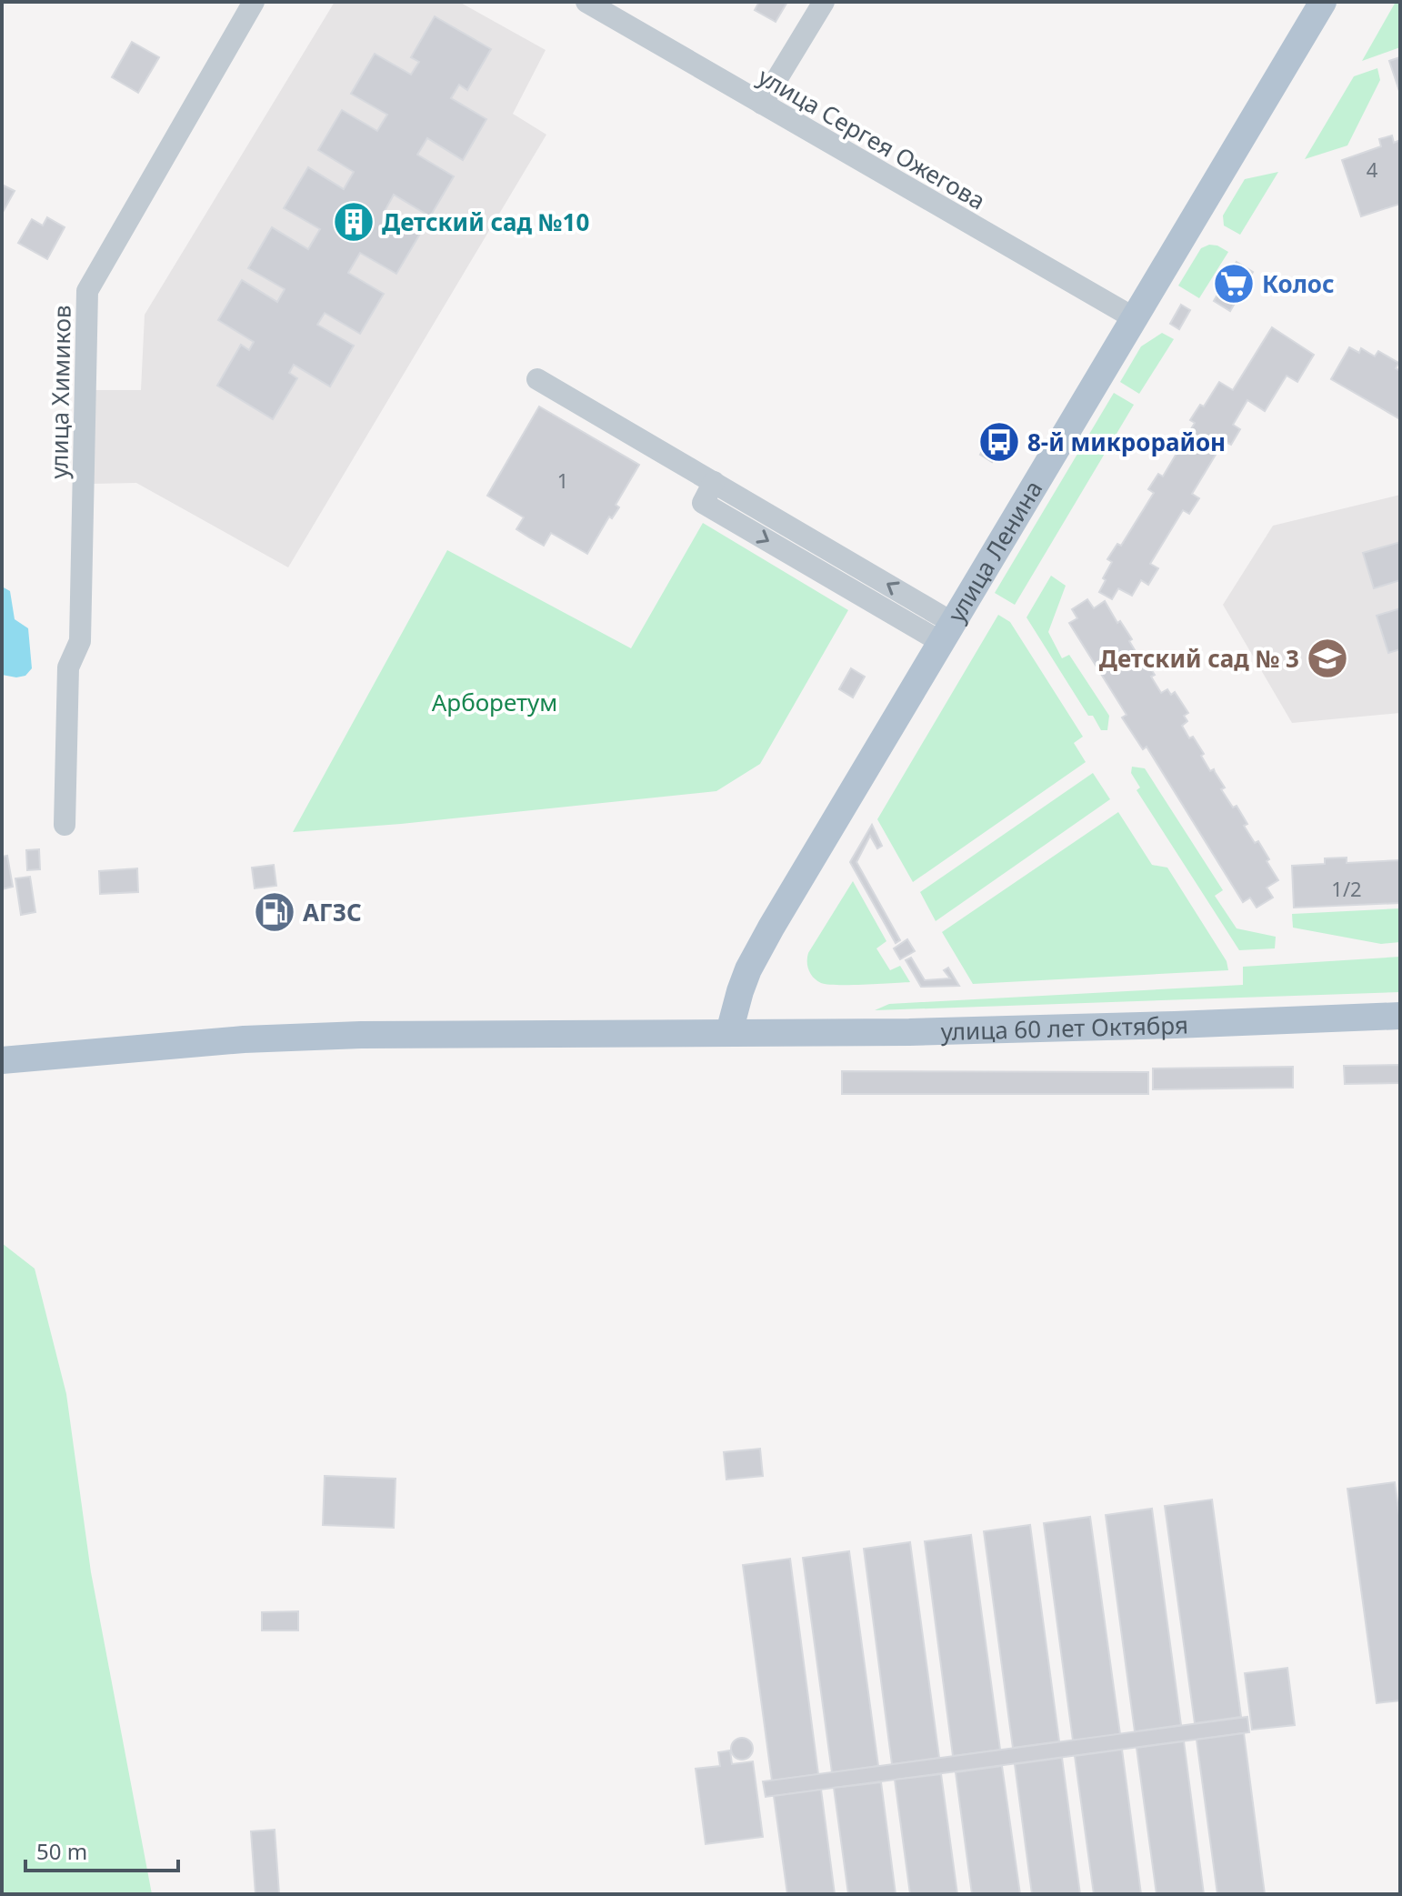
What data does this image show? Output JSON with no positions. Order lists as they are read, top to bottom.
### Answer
{
  "streets": {
    "main road": ["улица Ленина", "улица 60 лет Октября"],
    "street": ["улица Сергея Ожегова", "улица Химиков"]
  },
  "crossings": [
    ["улица Сергея Ожегова", "улица Ленина"],
    ["улица Ленина", "улица 60 лет Октября"]
  ],
  "parks": ["Арборетум"],
  "places": {
    "building": ["Детский сад №10"],
    "supermarket": ["Колос"],
    "bus stop": ["8-й микрорайон"],
    "school or university": ["Детский сад № 3"],
    "fuel station": ["АГЗС"]
  },
  "house_numbers": ["4", "1", "1/2"],
  "scale_bar": "50 m"
}
